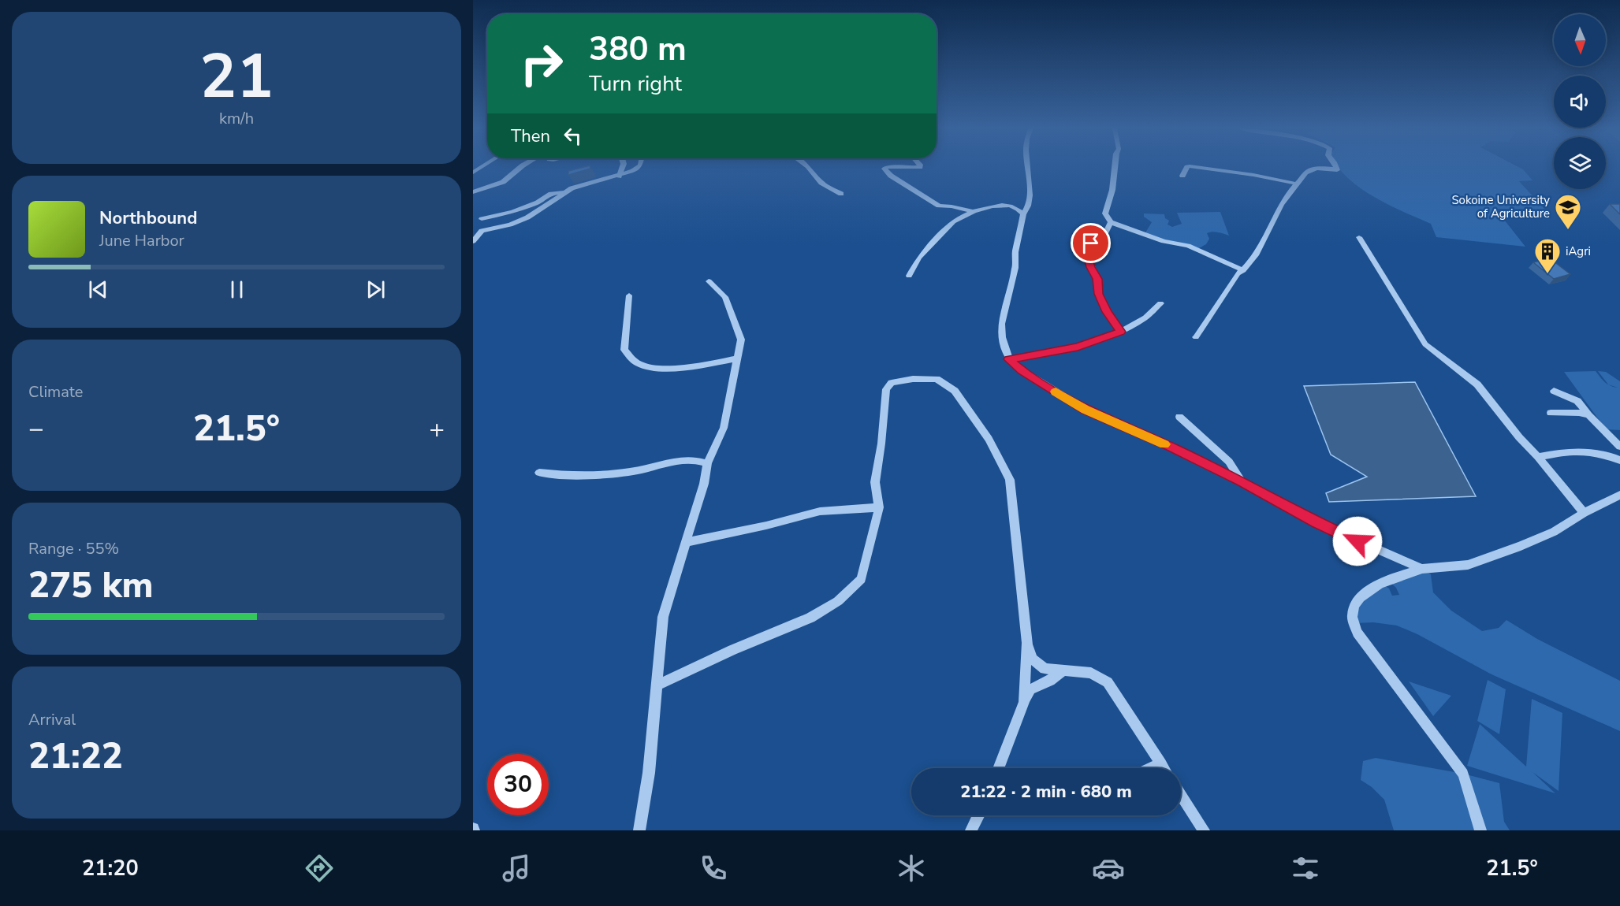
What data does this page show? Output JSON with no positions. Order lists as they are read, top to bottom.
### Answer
{
  "places": {
    "school or university": ["Sokoine University of Agriculture"],
    "building": ["iAgri"]
  },
  "north": "bottom",
  "page": {
    "tile": [
      ["21", "km/h"],
      "Climate",
      ["Range · 55%", "275 km"],
      ["Arrival", "21:22"]
    ],
    "turn": ["380 m", "Turn right"],
    "then": "Then",
    "song": ["Northbound", "June Harbor"],
    "heat": ["−", "21.5°", "+"],
    "limit": "30",
    "trip": "21:22 · 2 min · 680 m",
    "tabs": ["21:20", "21.5°"]
  }
}
